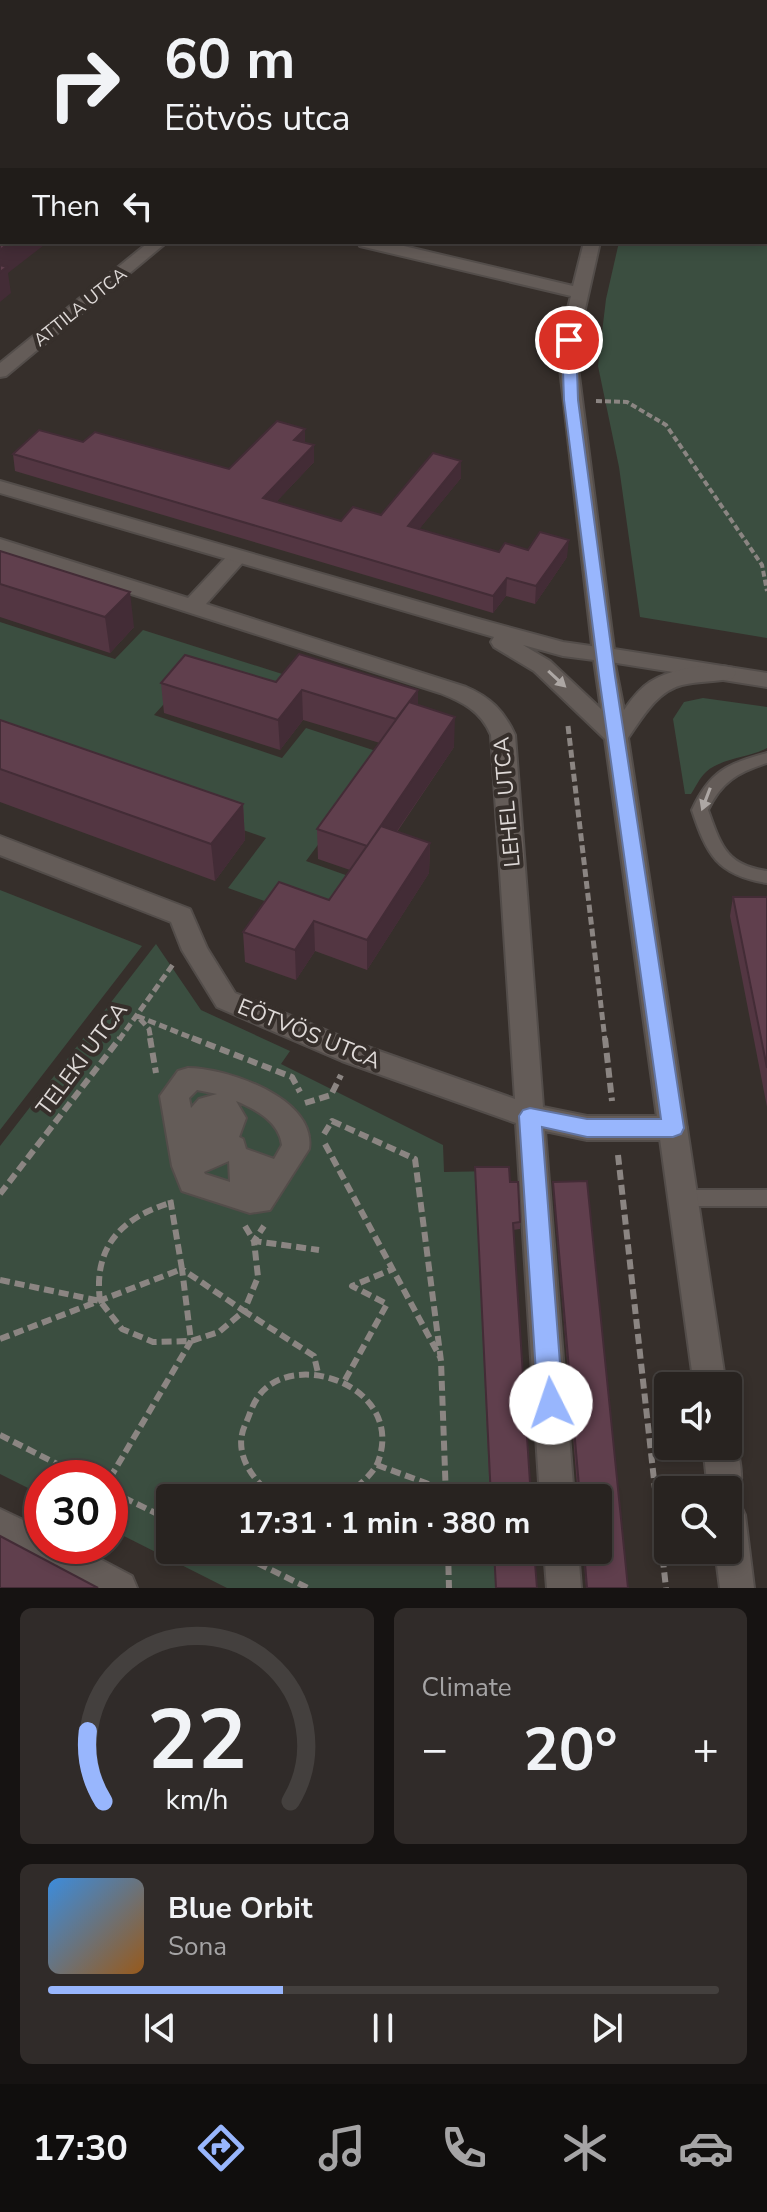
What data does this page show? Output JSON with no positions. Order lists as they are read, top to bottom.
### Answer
{
  "streets": {
    "street": ["ATTILA UTCA", "LEHEL UTCA", "EÖTVÖS UTCA"],
    "path": ["TELEKI UTCA"]
  },
  "crossings": [
    ["LEHEL UTCA", "EÖTVÖS UTCA"],
    ["EÖTVÖS UTCA", "TELEKI UTCA"]
  ],
  "page": {
    "turn": ["60 m", "Eötvös utca"],
    "then": "Then",
    "limit": "30",
    "trip": "17:31 · 1 min · 380 m",
    "tile": "Climate",
    "heat": ["−", "20°", "+"],
    "song": ["Blue Orbit", "Sona"],
    "tabs": "17:30",
    "gauge": ["22", "km/h"]
  }
}
